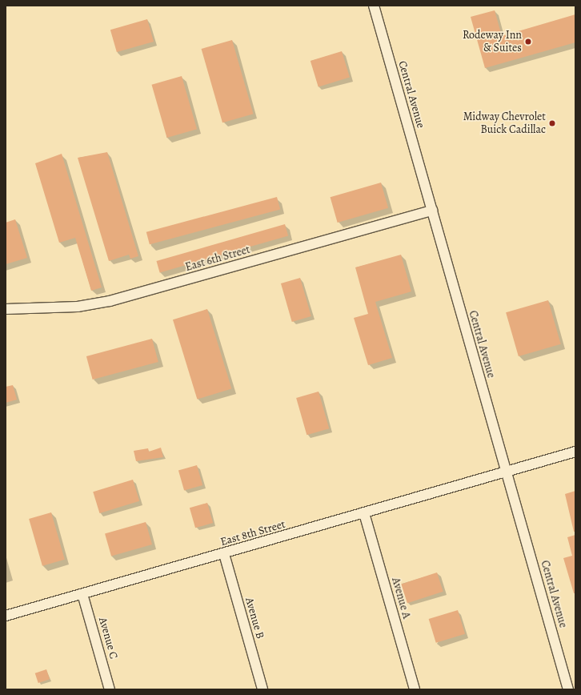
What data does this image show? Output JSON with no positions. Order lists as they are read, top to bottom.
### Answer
{
  "streets": {
    "street": [
      "Central Avenue",
      "East 6th Street",
      "East 8th Street",
      "Avenue A",
      "Avenue B",
      "Avenue C"
    ]
  },
  "crossings": [
    ["Central Avenue", "East 6th Street"],
    ["Central Avenue", "East 8th Street"],
    ["East 8th Street", "Avenue A"],
    ["East 8th Street", "Avenue B"],
    ["East 8th Street", "Avenue C"]
  ],
  "places": ["Rodeway Inn & Suites", "Midway Chevrolet Buick Cadillac"]
}
